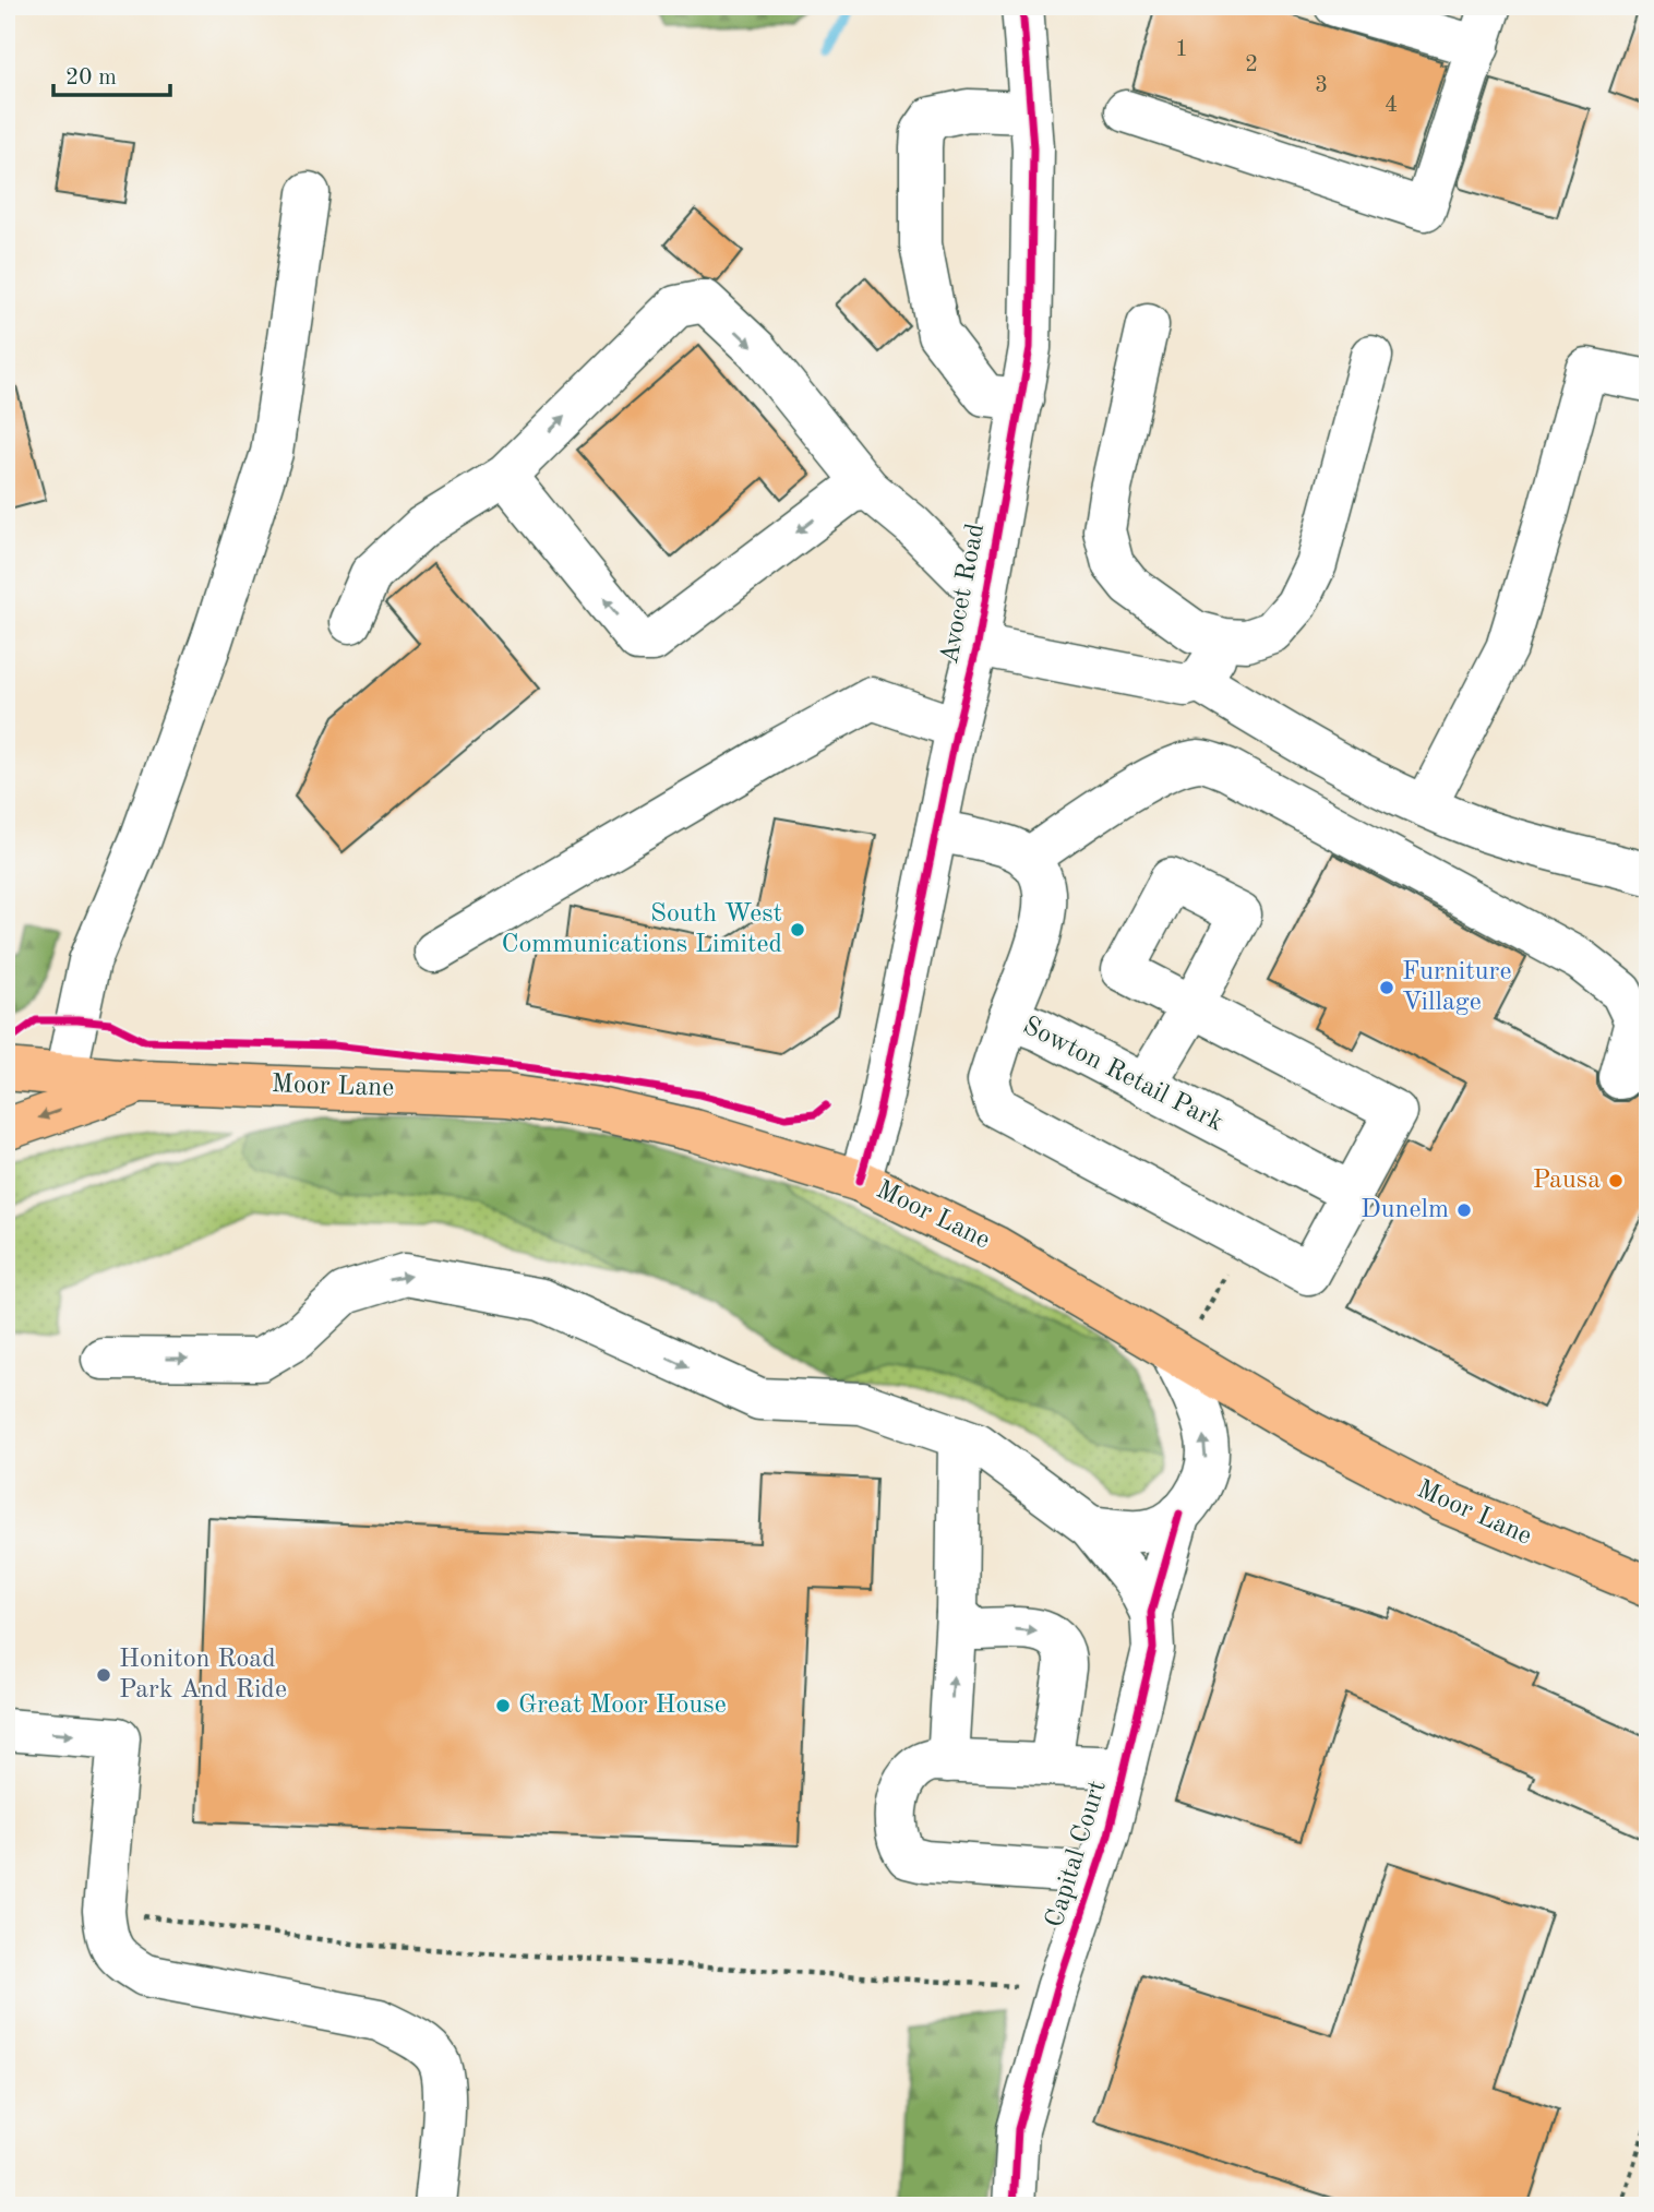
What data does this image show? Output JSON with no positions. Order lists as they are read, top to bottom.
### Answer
{
  "streets": {
    "main road": ["Moor Lane"],
    "street": ["Avocet Road", "Sowton Retail Park", "Capital Court"]
  },
  "crossings": [
    ["Avocet Road", "Moor Lane"]
  ],
  "places": [
    "South West Communications Limited",
    "Furniture Village",
    "Pausa",
    "Dunelm",
    "Honiton Road Park And Ride",
    "Great Moor House"
  ],
  "house_numbers": [
    "1",
    "2",
    "3",
    "4"
  ],
  "scale_bar": "20 m"
}
